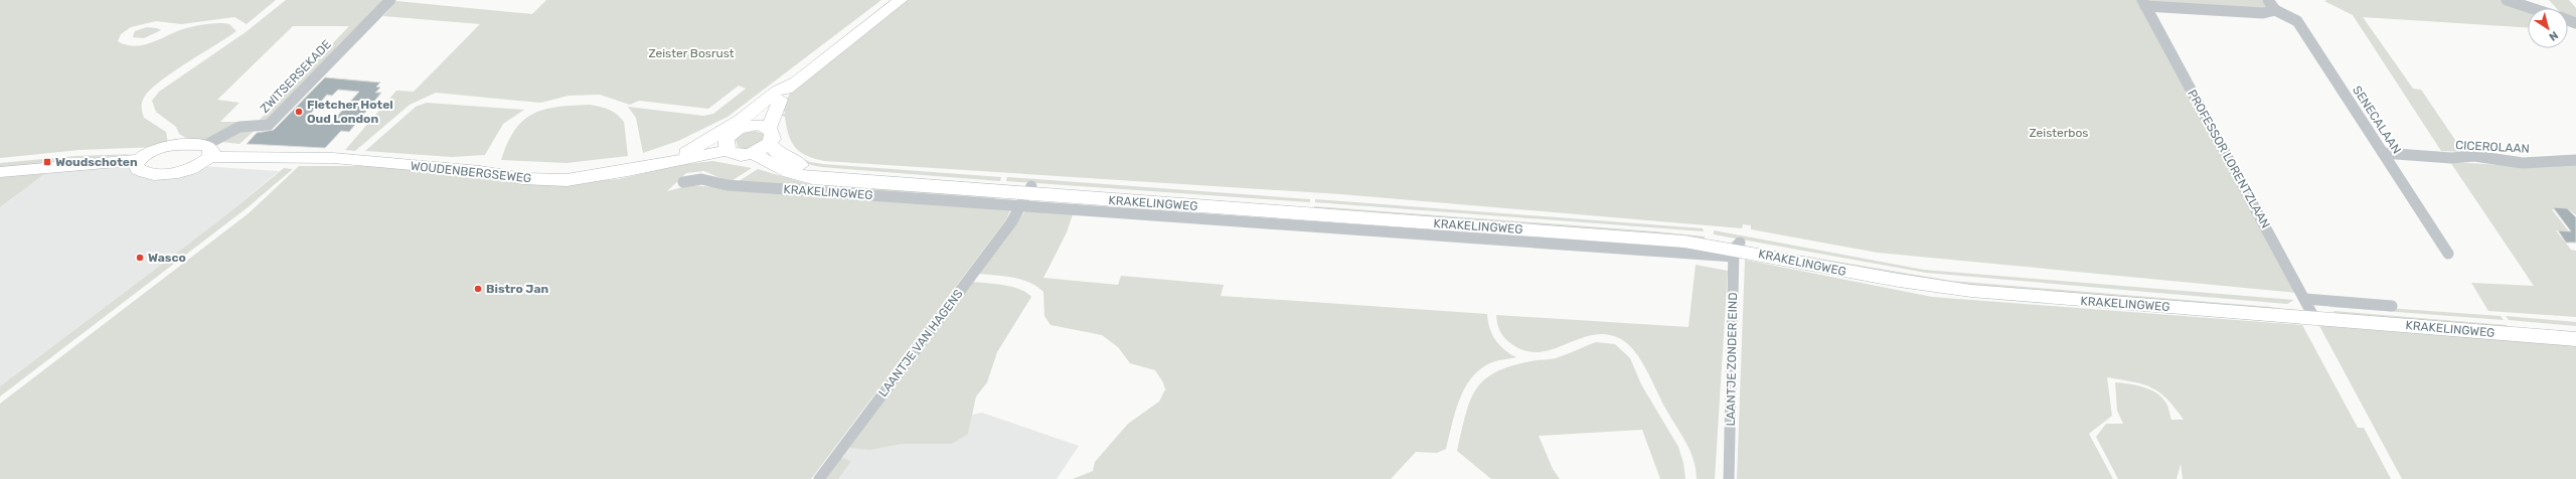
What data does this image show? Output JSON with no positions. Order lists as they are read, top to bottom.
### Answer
{
  "streets": {
    "main road": ["WOUDENBERGSEWEG", "KRAKELINGWEG"],
    "street": [
      "ZWITSERSEKADE",
      "SENECALAAN",
      "CICEROLAAN",
      "PROFESSOR LORENTZLAAN",
      "LAANTJE VAN HAGENS",
      "LAANTJE ZONDER EIND"
    ]
  },
  "crossings": [
    ["ZWITSERSEKADE", "WOUDENBERGSEWEG"],
    ["SENECALAAN", "CICEROLAAN"],
    ["PROFESSOR LORENTZLAAN", "KRAKELINGWEG"],
    ["WOUDENBERGSEWEG", "KRAKELINGWEG"],
    ["KRAKELINGWEG", "LAANTJE VAN HAGENS"],
    ["KRAKELINGWEG", "LAANTJE ZONDER EIND"]
  ],
  "parks": ["Zeister Bosrust", "Zeisterbos"],
  "places": {
    "other": ["Fletcher Hotel Oud London", "Wasco", "Bistro Jan"],
    "transit": ["Woudschoten"]
  },
  "north": "bottom right"
}
